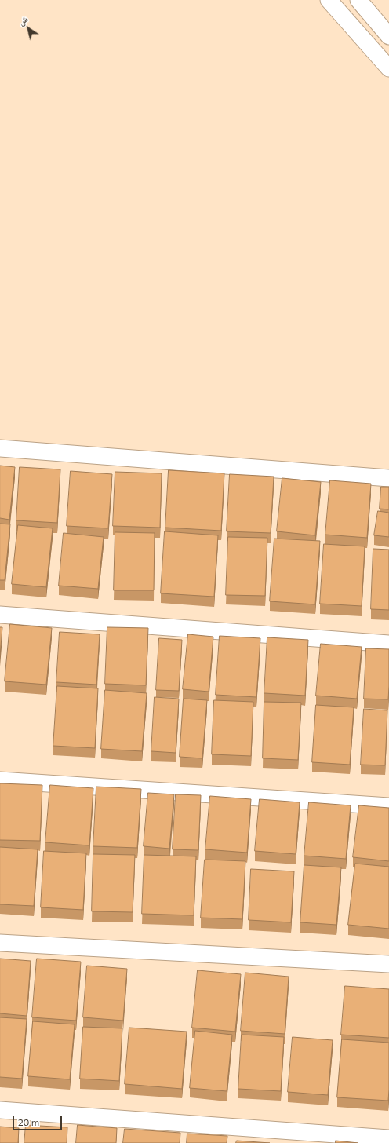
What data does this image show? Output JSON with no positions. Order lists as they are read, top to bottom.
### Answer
{
  "scale_bar": "20 m",
  "north": "top left"
}
